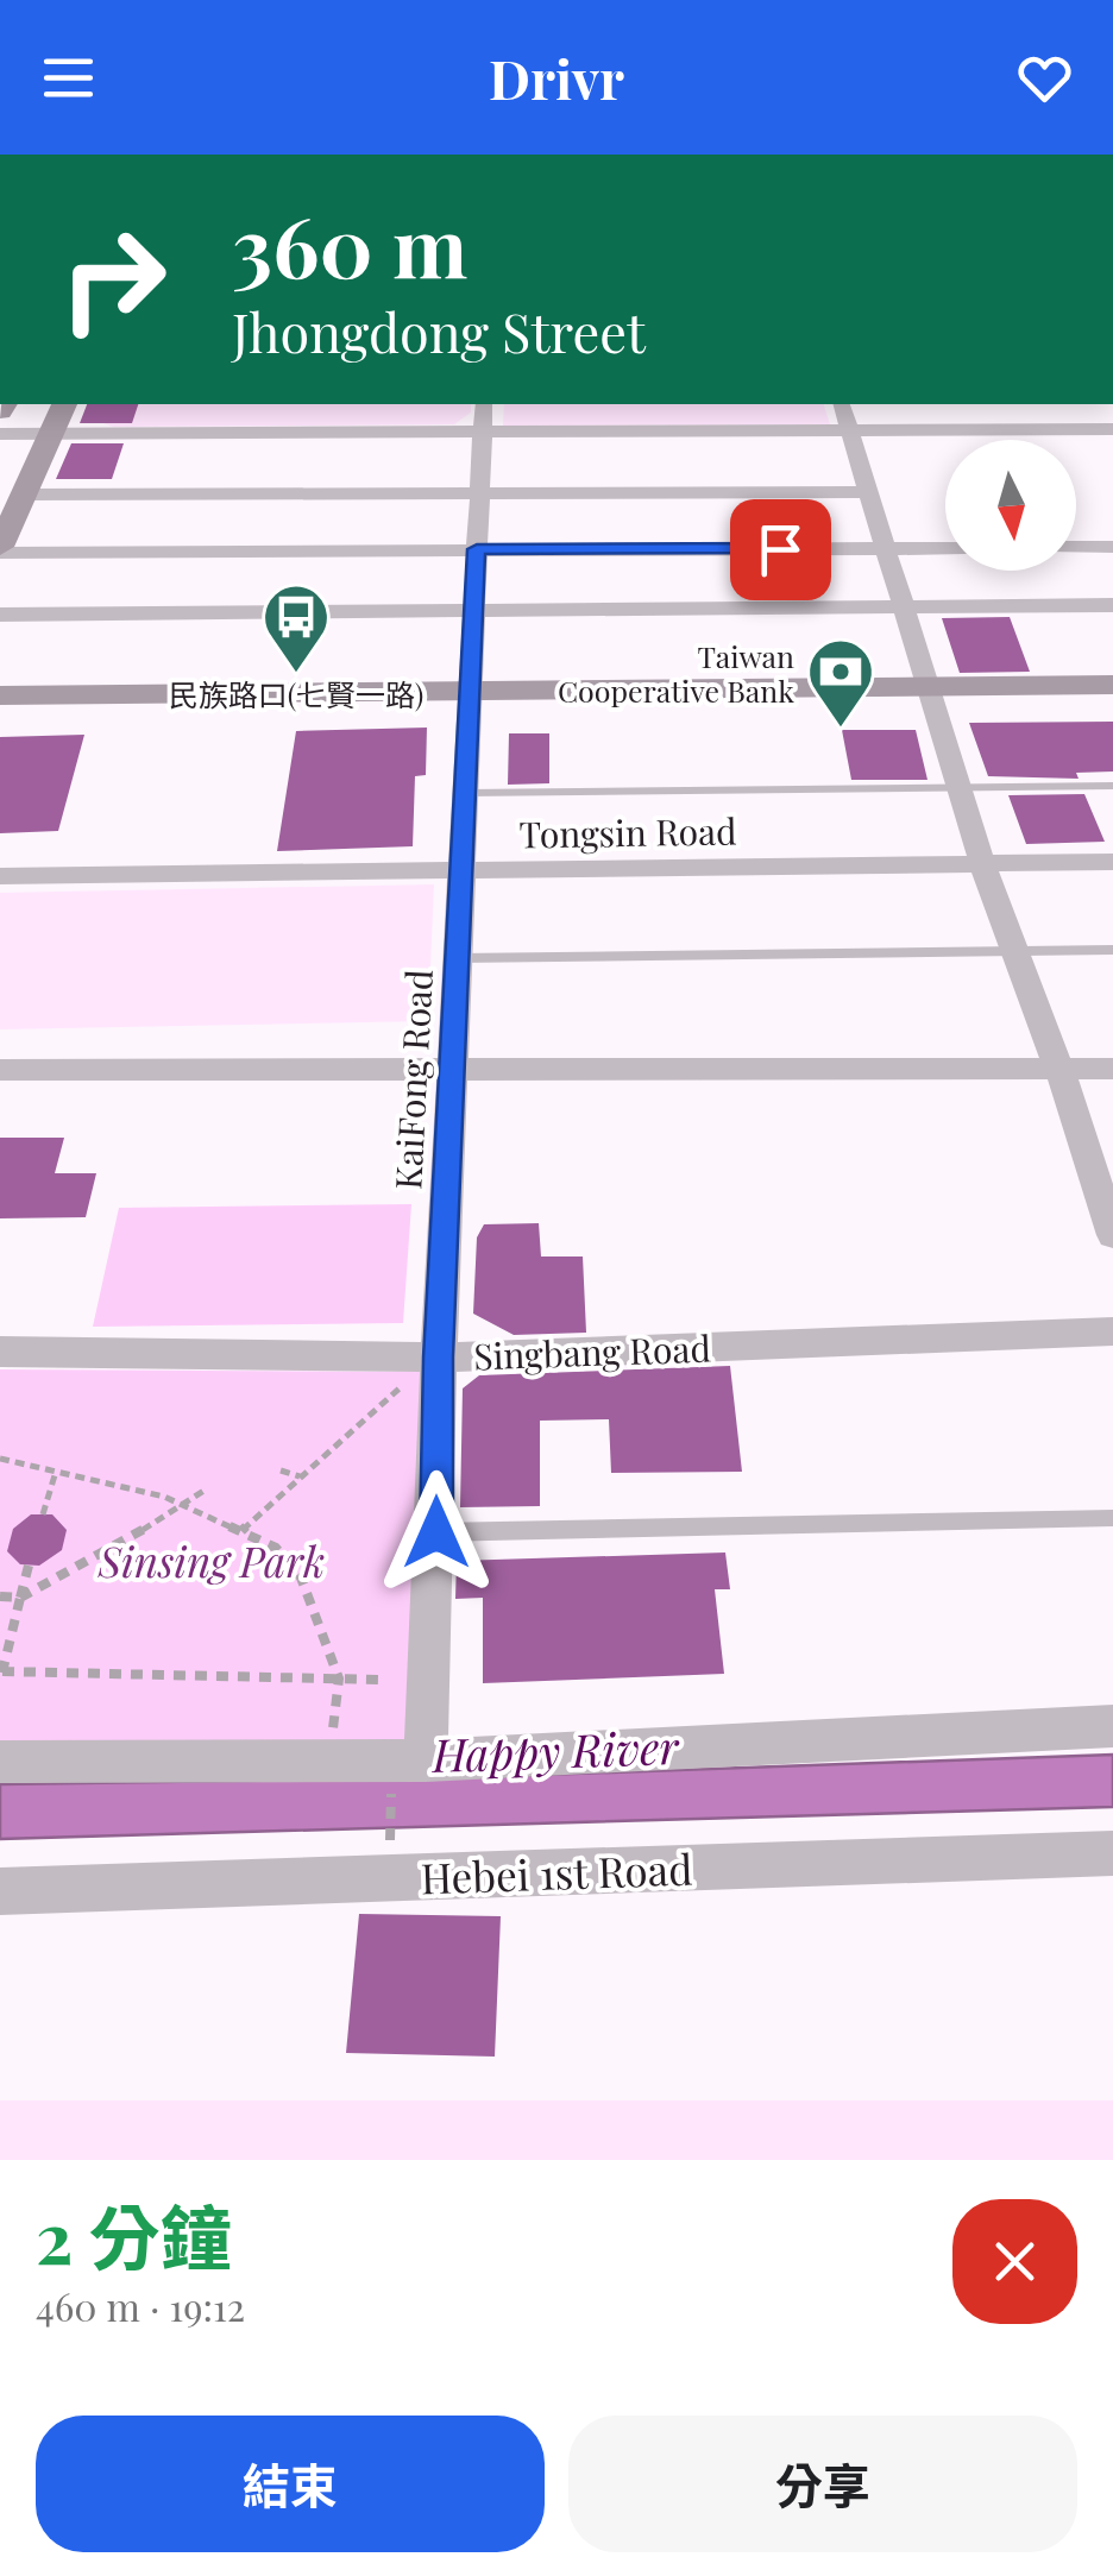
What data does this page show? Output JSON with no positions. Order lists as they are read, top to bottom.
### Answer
{
  "streets": {
    "street": [
      "Tongsin Road",
      "KaiFong Road",
      "Singbang Road",
      "Hebei 1st Road"
    ]
  },
  "crossings": [
    ["Tongsin Road", "KaiFong Road"],
    ["KaiFong Road", "Singbang Road"]
  ],
  "water": ["Happy River"],
  "parks": ["Sinsing Park"],
  "places": {
    "bus stop": ["民族路口(七賢一路)"],
    "bank": ["Taiwan Cooperative Bank"]
  },
  "north": "bottom",
  "page": {
    "header": "Drivr",
    "turn": ["360 m", "Jhongdong Street"],
    "heading": ["2 分鐘", "460 m · 19:12"],
    "buttons": ["結束", "分享"]
  }
}
